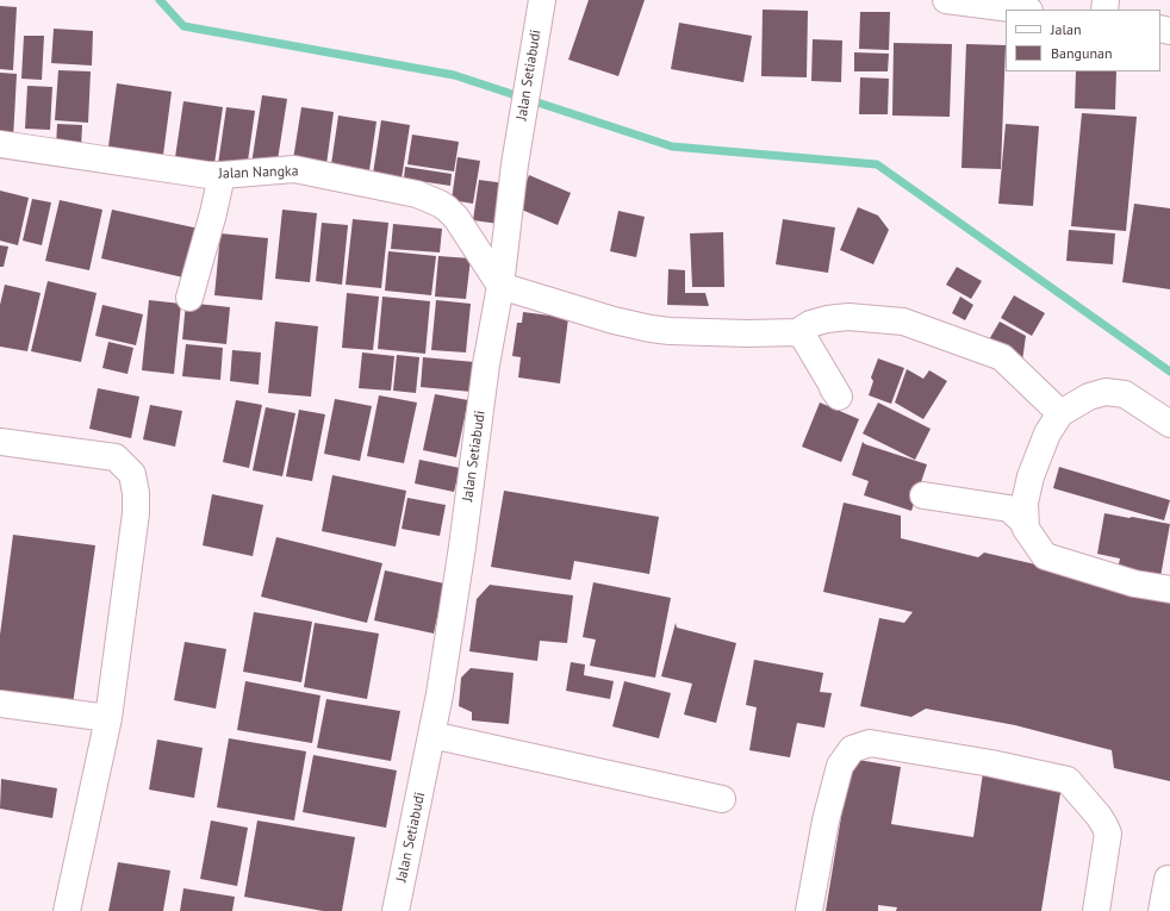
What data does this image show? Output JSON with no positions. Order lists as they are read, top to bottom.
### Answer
{
  "streets": {
    "street": ["Jalan Setiabudi", "Jalan Nangka"]
  },
  "crossings": [
    ["Jalan Setiabudi", "Jalan Nangka"]
  ],
  "legend": ["Jalan", "Bangunan"]
}
